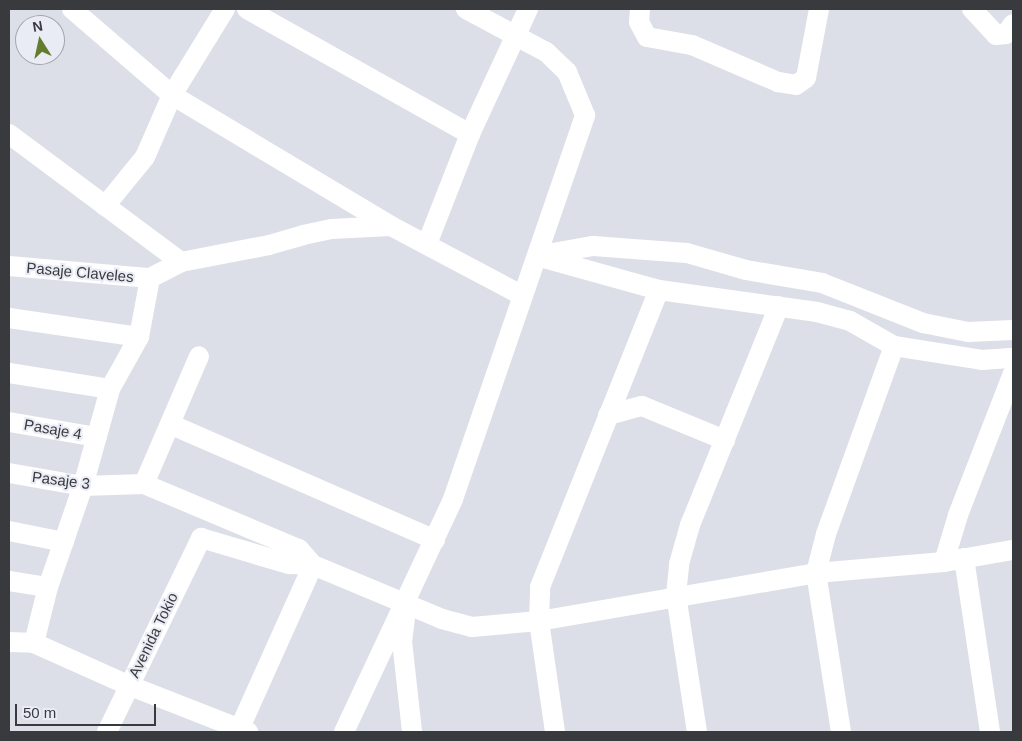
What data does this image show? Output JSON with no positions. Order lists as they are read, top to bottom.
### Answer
{
  "streets": {
    "street": [
      "Pasaje Claveles",
      "Pasaje 4",
      "Pasaje 3",
      "Avenida Tokio"
    ]
  },
  "scale_bar": "50 m",
  "north": "top"
}
